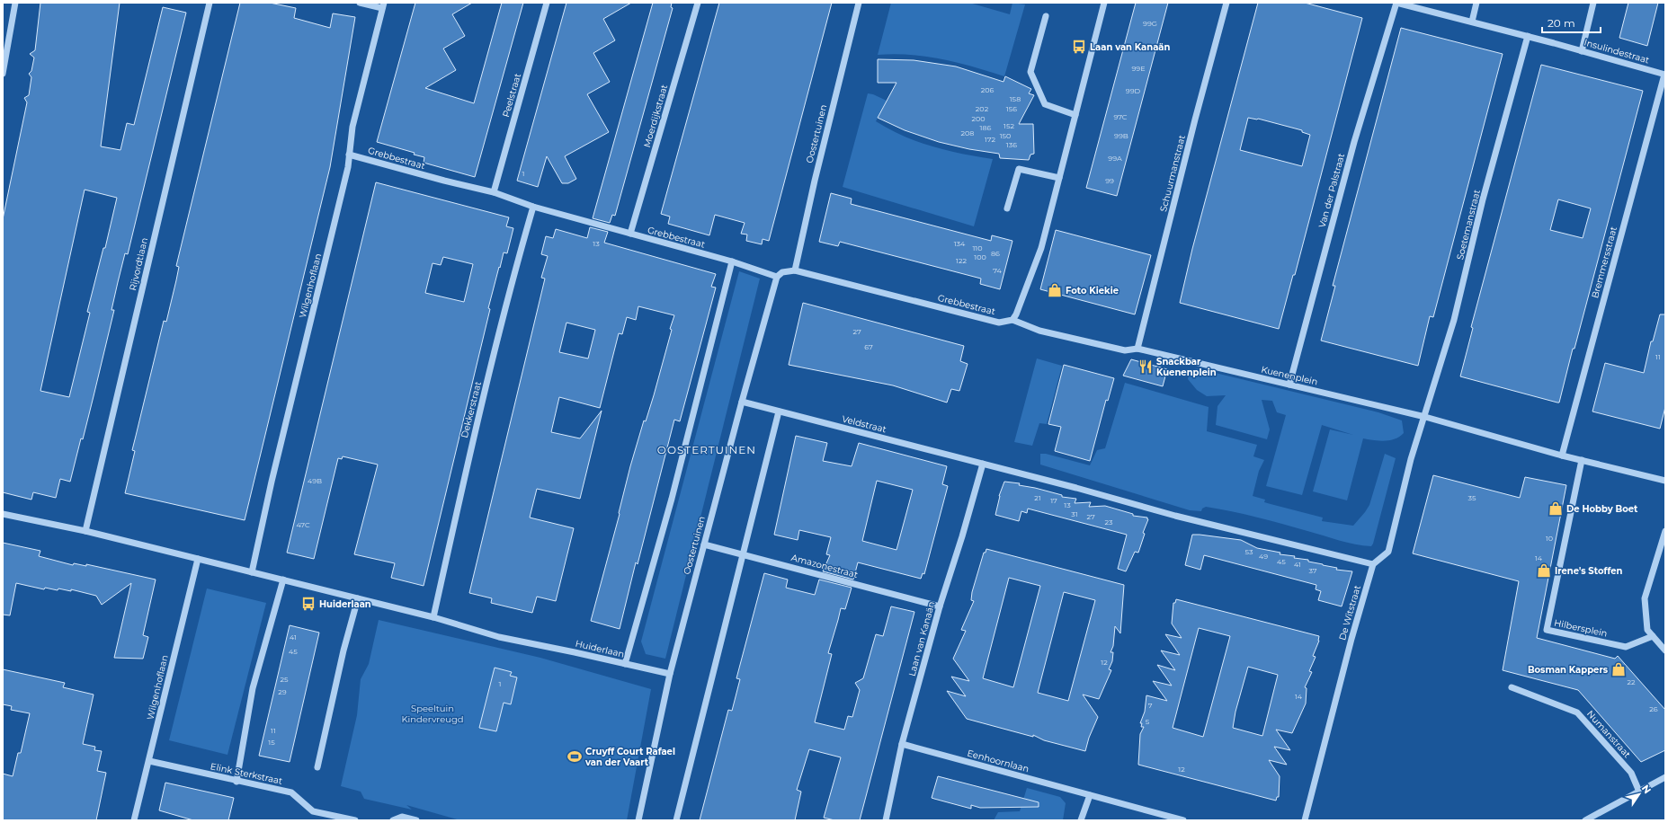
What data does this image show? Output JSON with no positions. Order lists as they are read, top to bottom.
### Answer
{
  "streets": {
    "street": [
      "Insulindestraat",
      "Peelstraat",
      "Moerdijkstraat",
      "Oostertuinen",
      "Grebbestraat",
      "Schuurmanstraat",
      "Van der Palstraat",
      "Soetemanstraat",
      "Bremmersstraat",
      "Rijvordtlaan",
      "Wilgenhoflaan",
      "Kuenenplein",
      "Dekkerstraat",
      "Veldstraat",
      "Amazonestraat",
      "De Witstraat",
      "Hilbersplein",
      "Laan van Kanaän",
      "Huiderlaan",
      "Numanstraat",
      "Eenhoornlaan",
      "Elink Sterkstraat"
    ]
  },
  "crossings": [
    ["Insulindestraat", "Van der Palstraat"],
    ["Insulindestraat", "Soetemanstraat"],
    ["Insulindestraat", "Bremmersstraat"],
    ["Peelstraat", "Grebbestraat"],
    ["Moerdijkstraat", "Grebbestraat"],
    ["Oostertuinen", "Grebbestraat"],
    ["Oostertuinen", "Veldstraat"],
    ["Oostertuinen", "Amazonestraat"],
    ["Oostertuinen", "Huiderlaan"],
    ["Grebbestraat", "Wilgenhoflaan"],
    ["Grebbestraat", "Kuenenplein"],
    ["Grebbestraat", "Dekkerstraat"],
    ["Schuurmanstraat", "Kuenenplein"],
    ["Van der Palstraat", "Kuenenplein"],
    ["Soetemanstraat", "Kuenenplein"],
    ["Bremmersstraat", "Kuenenplein"],
    ["Rijvordtlaan", "Huiderlaan"],
    ["Wilgenhoflaan", "Huiderlaan"],
    ["Wilgenhoflaan", "Elink Sterkstraat"],
    ["Dekkerstraat", "Huiderlaan"],
    ["Veldstraat", "Laan van Kanaän"],
    ["Amazonestraat", "Laan van Kanaän"],
    ["Laan van Kanaän", "Eenhoornlaan"]
  ],
  "districts": ["OOSTERTUINEN"],
  "parks": ["Speeltuin Kindervreugd"],
  "places": {
    "bus stop": ["Laan van Kanaän", "Huiderlaan"],
    "shop": [
      "Foto Kiekie",
      "De Hobby Boet",
      "Irene's Stoffen",
      "Bosman Kappers"
    ],
    "restaurant": ["Snackbar Kuenenplein"],
    "sports": ["Cruyff Court Rafael van der Vaart"]
  },
  "house_numbers": [
    "99G",
    "99E",
    "206",
    "99D",
    "158",
    "202",
    "156",
    "97C",
    "200",
    "152",
    "186",
    "208",
    "150",
    "99B",
    "172",
    "136",
    "99A",
    "1",
    "99",
    "13",
    "134",
    "110",
    "86",
    "100",
    "122",
    "74",
    "27",
    "67",
    "11",
    "49B",
    "21",
    "35",
    "17",
    "13",
    "31",
    "27",
    "23",
    "47C",
    "10",
    "53",
    "49",
    "14",
    "45",
    "41",
    "37",
    "41",
    "45",
    "12",
    "25",
    "22",
    "1",
    "29",
    "14",
    "7",
    "26",
    "5",
    "11",
    "15",
    "12"
  ],
  "scale_bar": "20 m",
  "north": "top right"
}
